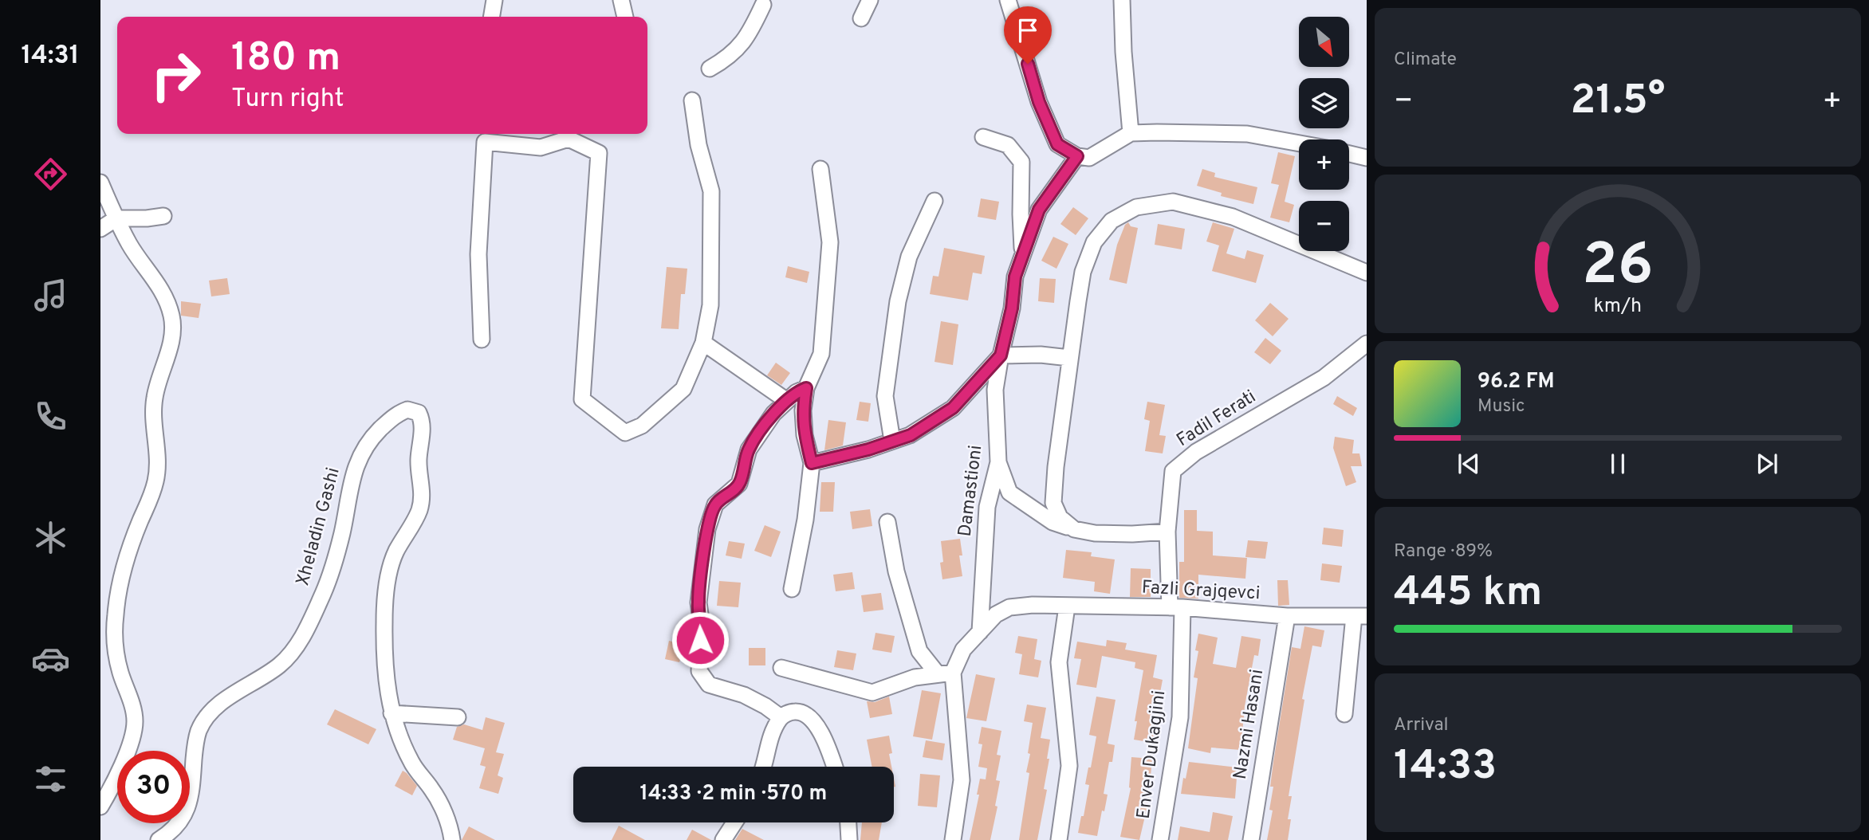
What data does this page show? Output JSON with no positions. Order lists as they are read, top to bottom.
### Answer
{
  "streets": {
    "street": [
      "Fadil Ferati",
      "Damastioni",
      "Xheladin Gashi",
      "Fazli Grajqevci",
      "Nazmi Hasani",
      "Enver Dukagjini"
    ]
  },
  "crossings": [
    ["Fadil Ferati", "Fazli Grajqevci"],
    ["Fadil Ferati", "Enver Dukagjini"],
    ["Damastioni", "Fazli Grajqevci"],
    ["Fazli Grajqevci", "Nazmi Hasani"],
    ["Fazli Grajqevci", "Enver Dukagjini"]
  ],
  "north": "bottom right",
  "page": {
    "tabs": "14:31",
    "tile": [
      "Climate",
      ["Range · 89%", "445 km"],
      ["Arrival", "14:33"]
    ],
    "map_buttons": ["+", "−"],
    "turn": ["180 m", "Turn right"],
    "heat": ["−", "21.5°", "+"],
    "song": ["96.2 FM", "Music"],
    "limit": "30",
    "trip": "14:33 · 2 min · 570 m",
    "gauge": ["26", "km/h"]
  }
}
